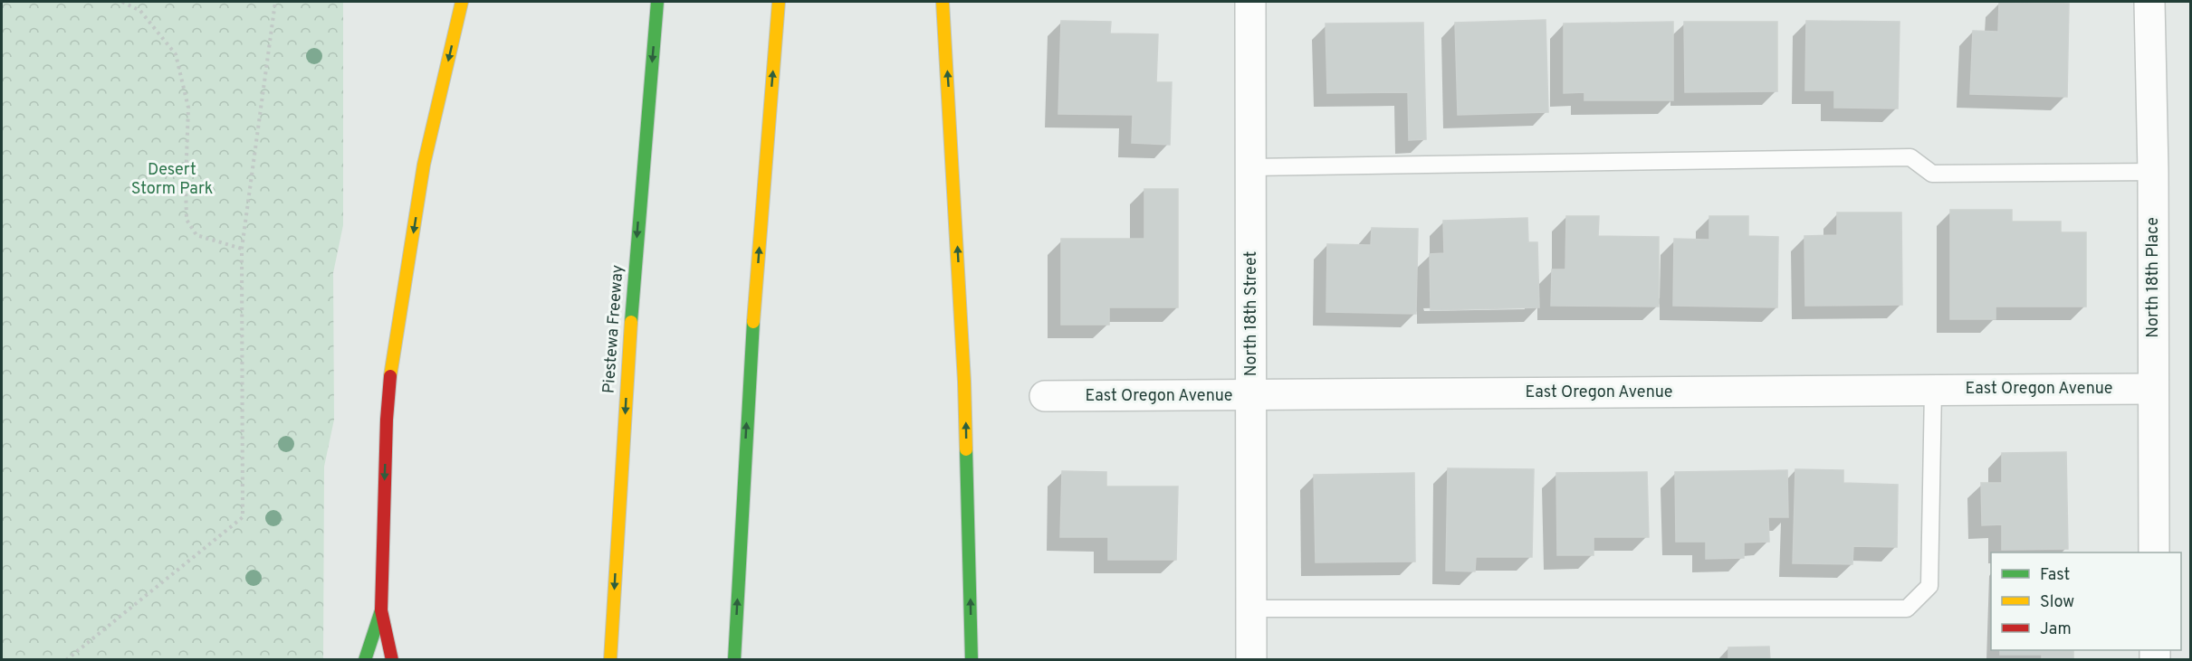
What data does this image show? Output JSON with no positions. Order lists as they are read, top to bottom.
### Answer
{
  "streets": {
    "highway": ["Piestewa Freeway"],
    "street": ["North 18th Place", "North 18th Street", "East Oregon Avenue"]
  },
  "crossings": [
    ["North 18th Place", "East Oregon Avenue"],
    ["North 18th Street", "East Oregon Avenue"]
  ],
  "one_way": ["Piestewa Freeway"],
  "parks": ["Desert Storm Park"],
  "legend": ["Fast", "Slow", "Jam"]
}
